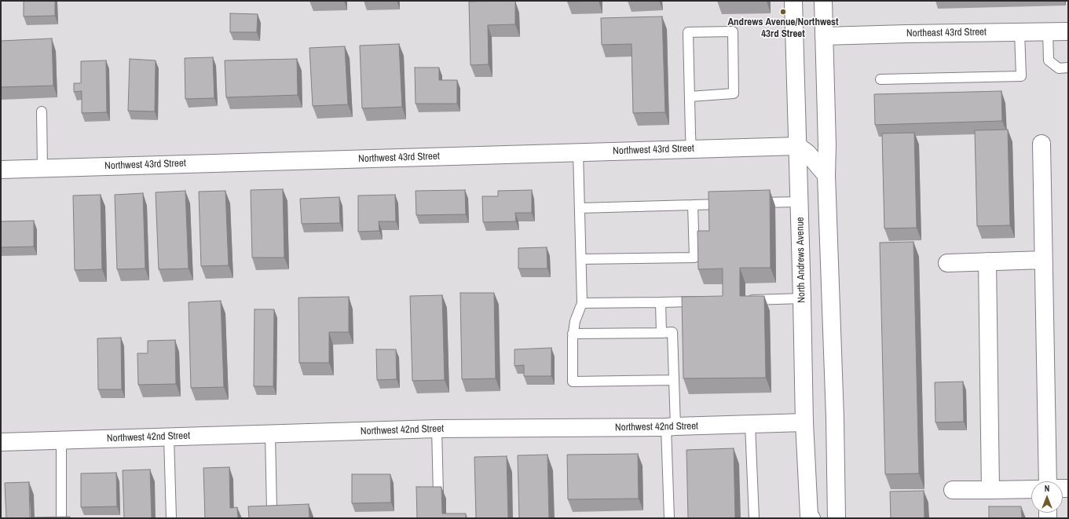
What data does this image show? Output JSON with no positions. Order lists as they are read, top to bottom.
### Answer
{
  "streets": {
    "street": [
      "Northeast 43rd Street",
      "Northwest 43rd Street",
      "North Andrews Avenue",
      "Northwest 42nd Street"
    ]
  },
  "crossings": [
    ["Northwest 43rd Street", "North Andrews Avenue"],
    ["North Andrews Avenue", "Northwest 42nd Street"]
  ],
  "places": ["Andrews Avenue/Northwest 43rd Street"],
  "north": "top"
}
